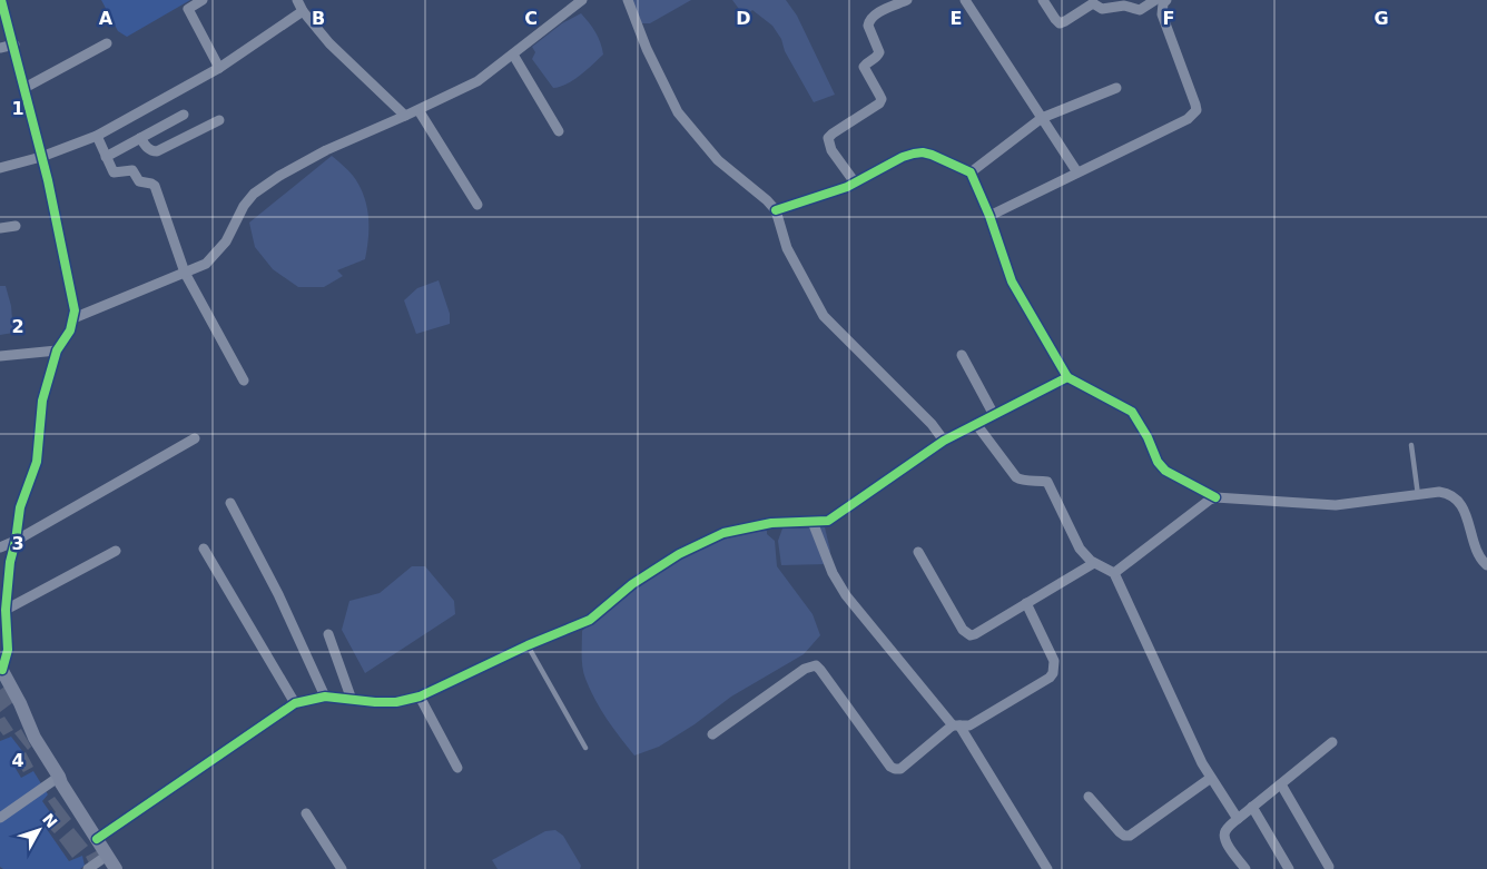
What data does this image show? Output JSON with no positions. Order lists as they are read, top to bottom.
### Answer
{
  "north": "top right",
  "grid": {
    "columns": [
      "A",
      "B",
      "C",
      "D",
      "E",
      "F",
      "G"
    ],
    "rows": [
      "1",
      "2",
      "3",
      "4"
    ]
  }
}
